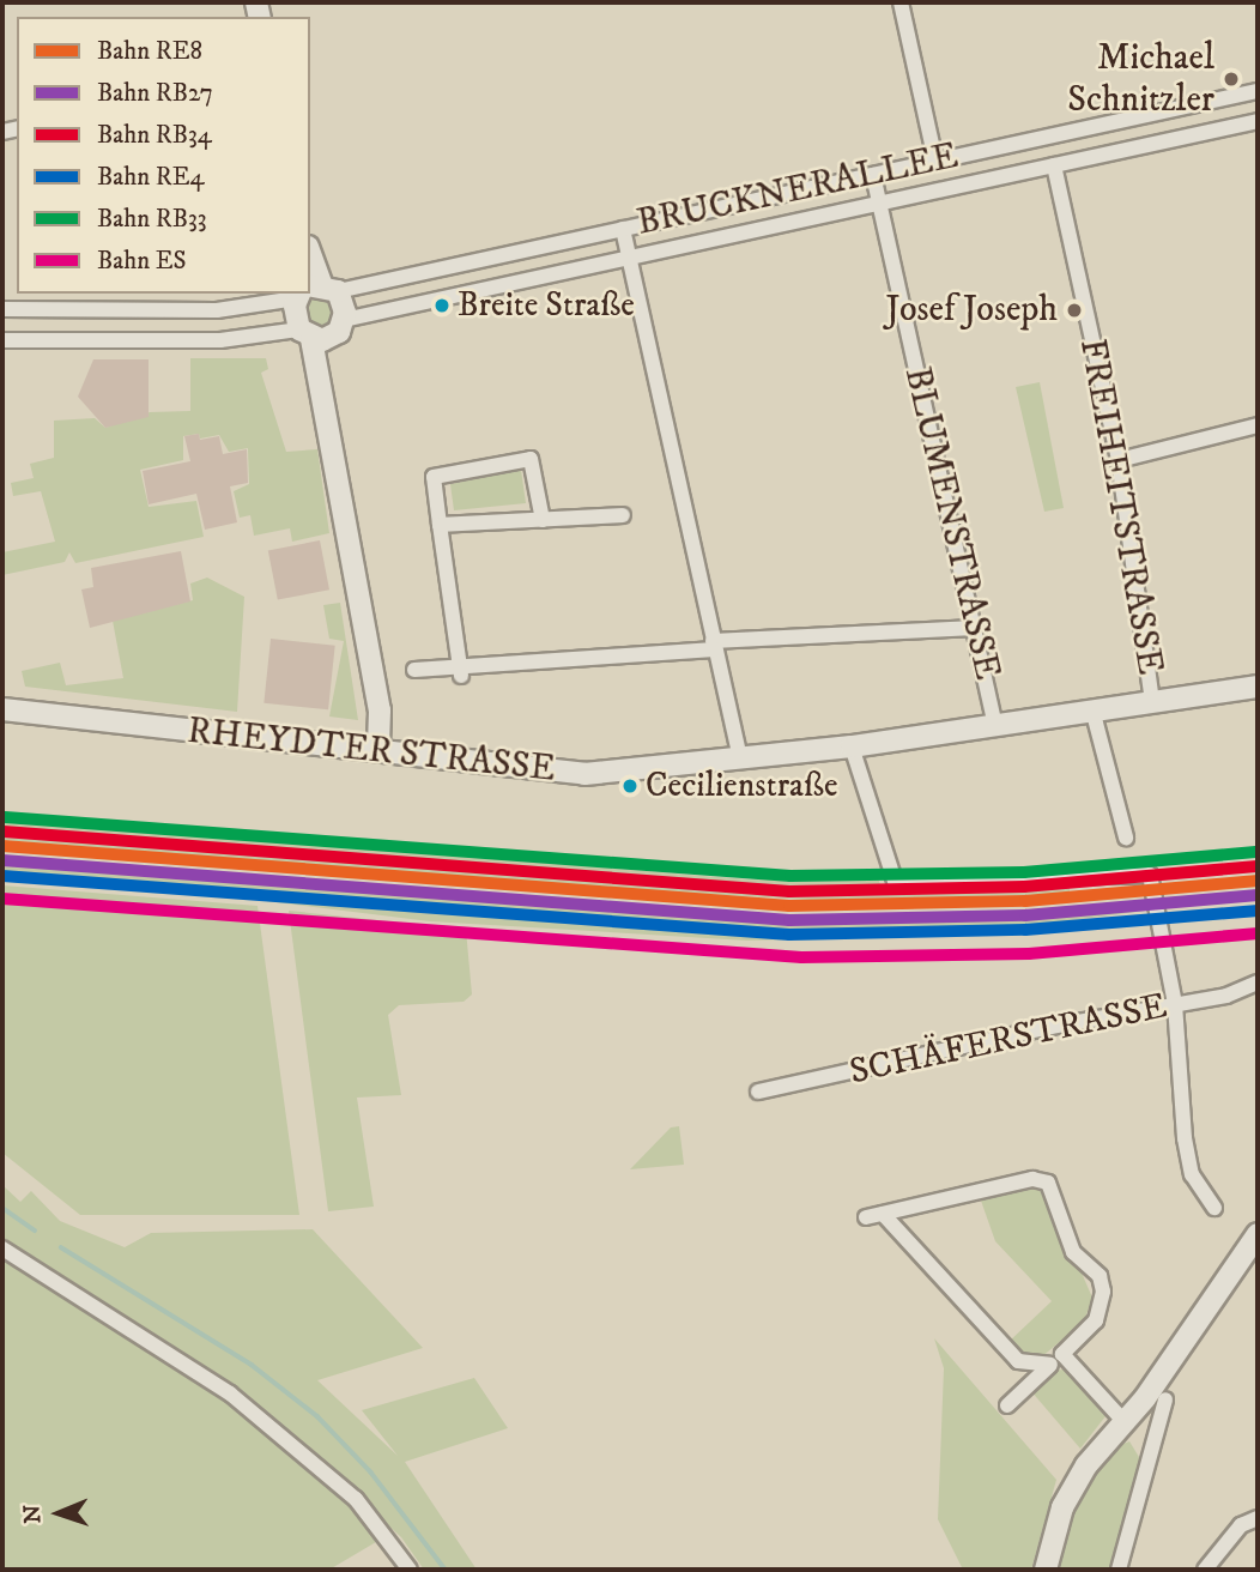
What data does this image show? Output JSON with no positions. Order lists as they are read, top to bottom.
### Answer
{
  "streets": {
    "main road": ["RHEYDTER STRASSE"],
    "street": [
      "BRUCKNERALLEE",
      "FREIHEITSTRASSE",
      "BLUMENSTRASSE",
      "SCHÄFERSTRASSE"
    ]
  },
  "crossings": [
    ["BRUCKNERALLEE", "FREIHEITSTRASSE"],
    ["BRUCKNERALLEE", "BLUMENSTRASSE"],
    ["FREIHEITSTRASSE", "RHEYDTER STRASSE"],
    ["BLUMENSTRASSE", "RHEYDTER STRASSE"]
  ],
  "places": [
    "Michael Schnitzler",
    "Breite Straße",
    "Josef Joseph",
    "Cecilienstraße"
  ],
  "lines": [
    "rail line RB33",
    "rail line RB34",
    "rail line RE8",
    "rail line RB27",
    "rail line RE4",
    "rail line ES"
  ],
  "legend": [
    "Bahn RE8",
    "Bahn RB27",
    "Bahn RB34",
    "Bahn RE4",
    "Bahn RB33",
    "Bahn ES"
  ],
  "north": "left"
}
